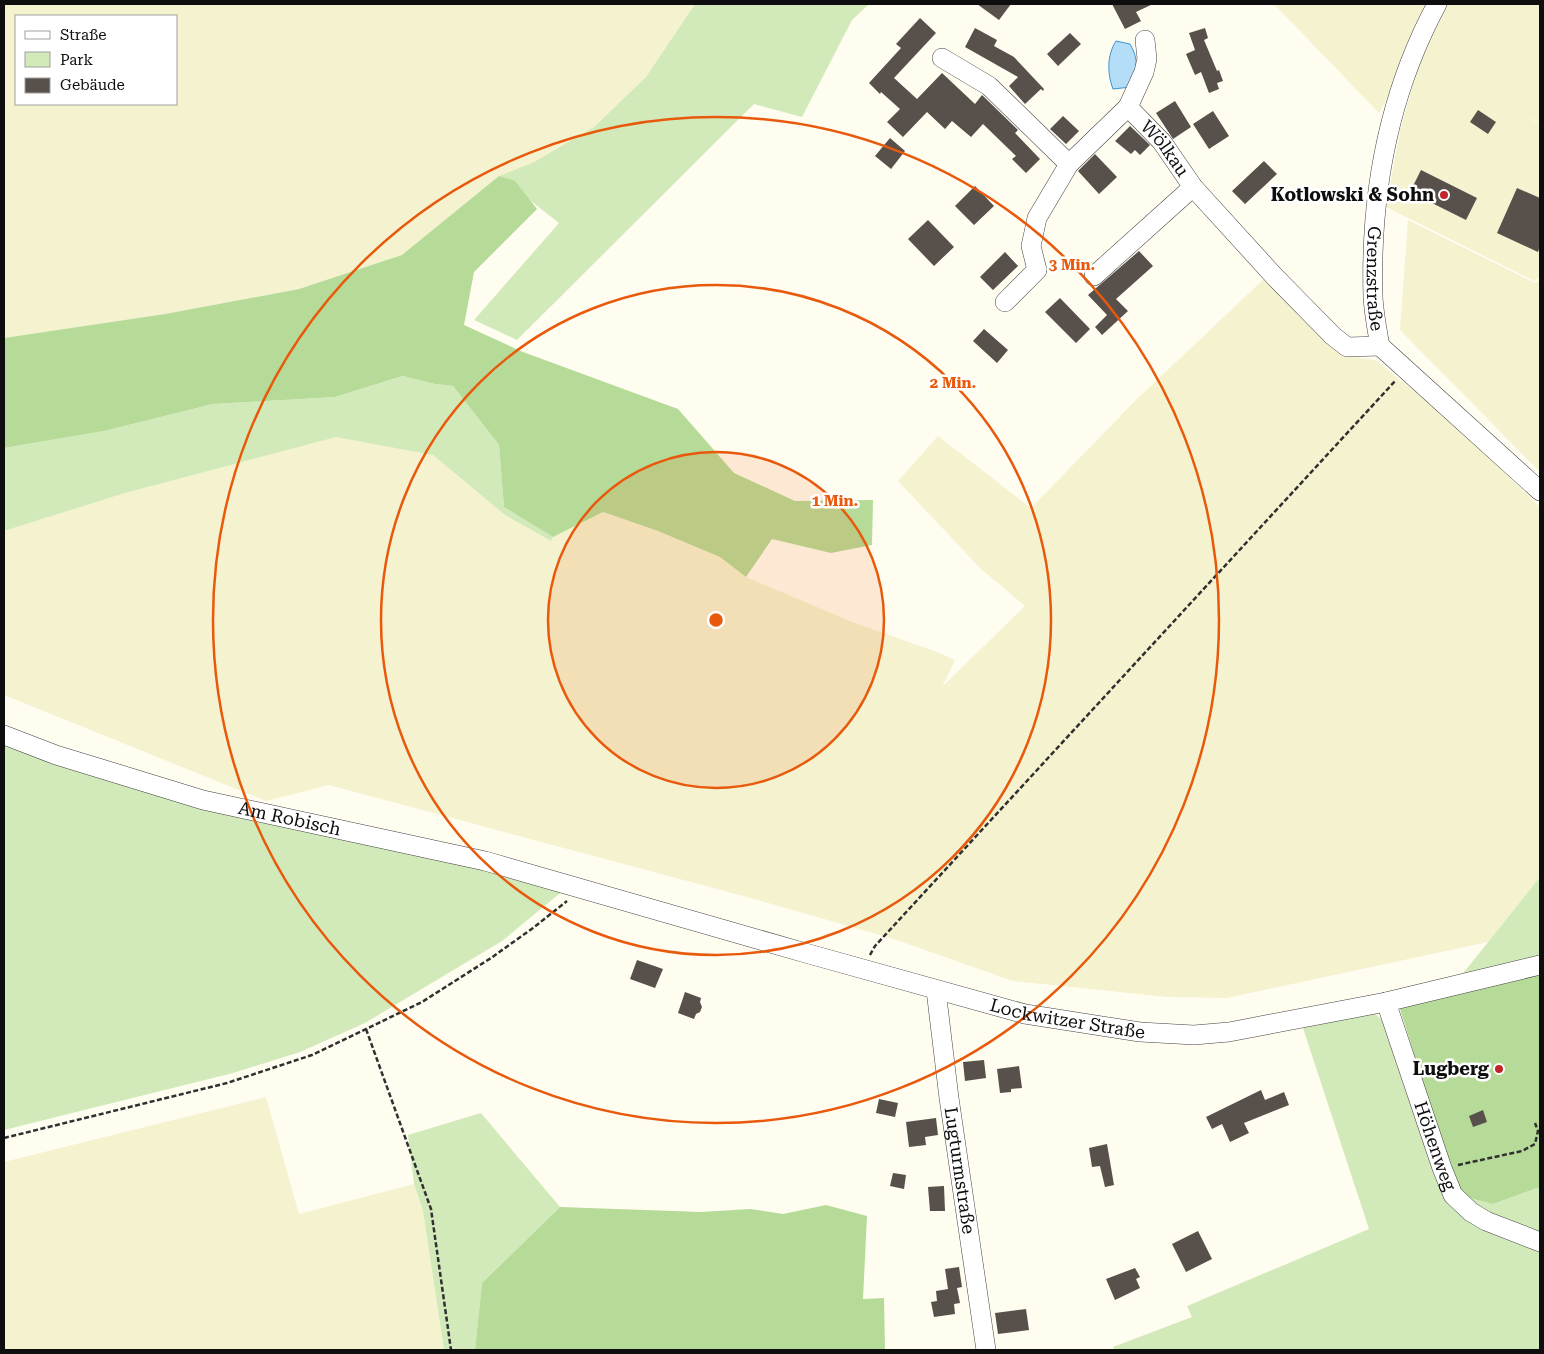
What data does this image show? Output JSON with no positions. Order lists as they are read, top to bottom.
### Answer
{
  "streets": {
    "street": [
      "Wölkau",
      "Grenzstraße",
      "Am Robisch",
      "Lockwitzer Straße",
      "Höhenweg",
      "Lugturmstraße"
    ]
  },
  "crossings": [
    ["Wölkau", "Grenzstraße"],
    ["Am Robisch", "Lockwitzer Straße"],
    ["Lockwitzer Straße", "Höhenweg"],
    ["Lockwitzer Straße", "Lugturmstraße"]
  ],
  "places": ["Kotlowski & Sohn", "Lugberg"],
  "legend": ["Straße", "Park", "Gebäude"],
  "rings": ["3 Min.", "2 Min.", "1 Min."]
}
